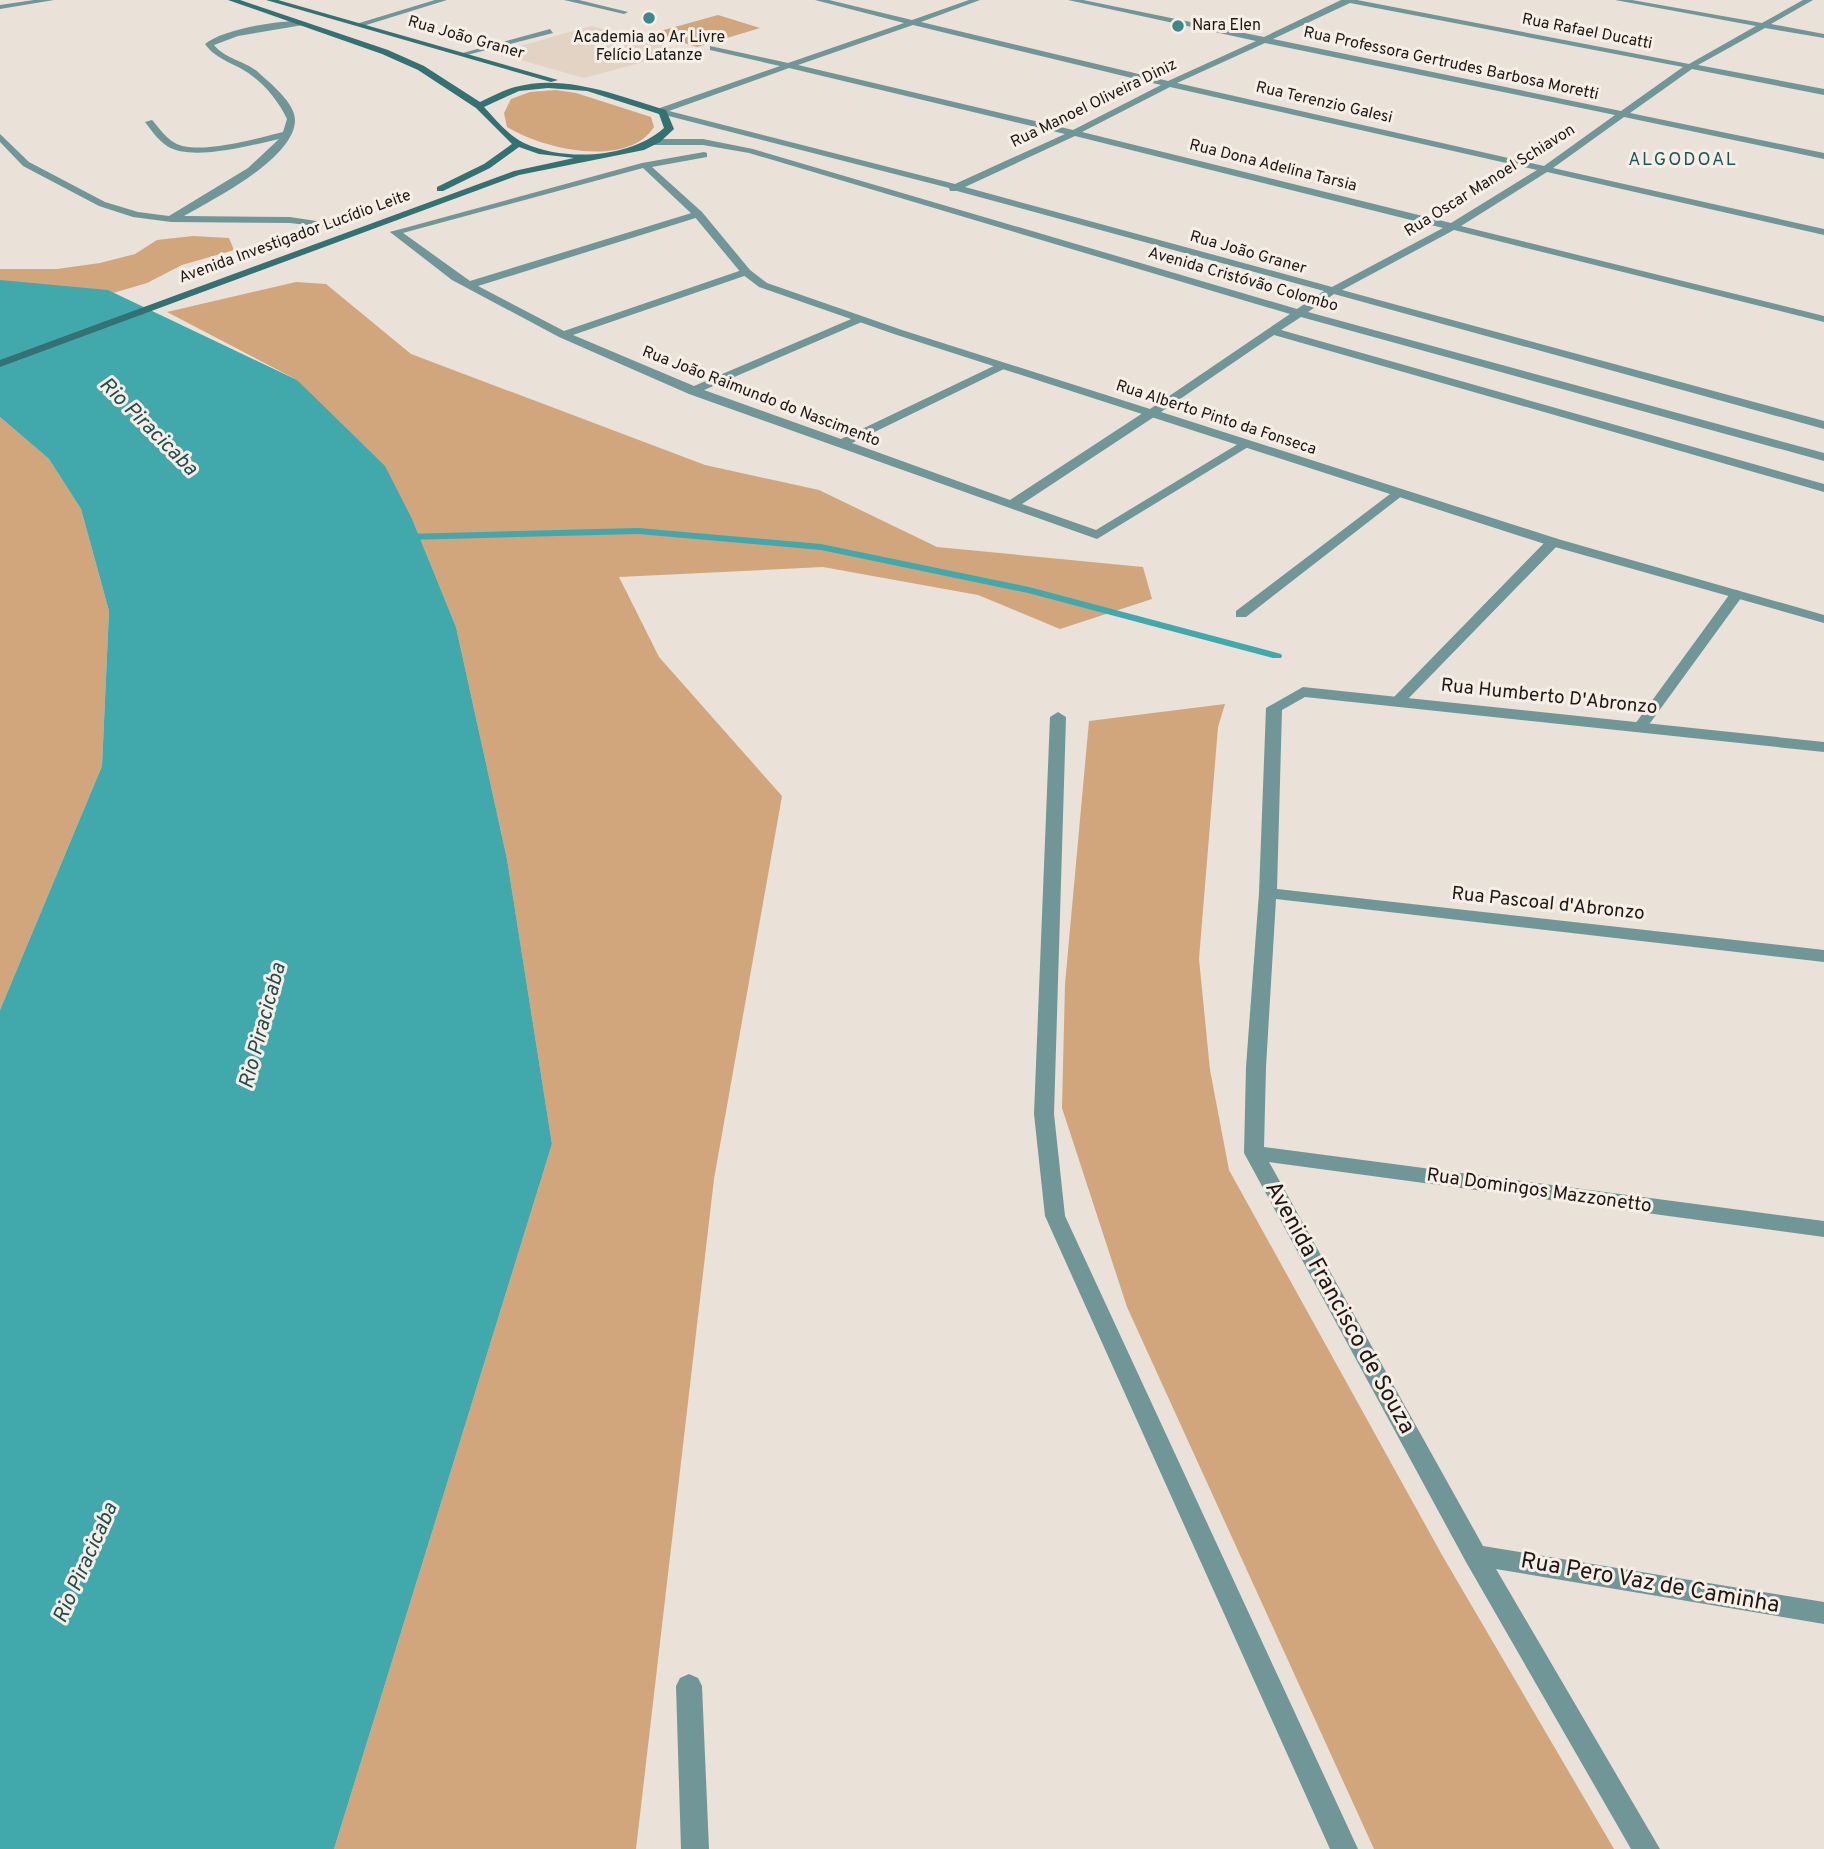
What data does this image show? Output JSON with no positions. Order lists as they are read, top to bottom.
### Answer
{
  "streets": {
    "main road": ["Rua João Graner", "Avenida Investigador Lucídio Leite"],
    "street": [
      "Rua Rafael Ducatti",
      "Rua Professora Gertrudes Barbosa Moretti",
      "Rua Terenzio Galesi",
      "Rua Manoel Oliveira Diniz",
      "Rua Dona Adelina Tarsia",
      "Rua Oscar Manoel Schiavon",
      "Avenida Cristóvão Colombo",
      "Rua João Raimundo do Nascimento",
      "Rua Alberto Pinto da Fonseca",
      "Rua Humberto D'Abronzo",
      "Rua Pascoal d'Abronzo",
      "Rua Domingos Mazzonetto",
      "Avenida Francisco de Souza",
      "Rua Pero Vaz de Caminha"
    ]
  },
  "crossings": [
    ["Rua Rafael Ducatti", "Rua Manoel Oliveira Diniz"],
    ["Rua Rafael Ducatti", "Rua Oscar Manoel Schiavon"],
    ["Rua João Graner", "Rua Manoel Oliveira Diniz"],
    ["Rua João Graner", "Rua Oscar Manoel Schiavon"],
    ["Rua Professora Gertrudes Barbosa Moretti", "Rua Manoel Oliveira Diniz"],
    ["Rua Professora Gertrudes Barbosa Moretti", "Rua Oscar Manoel Schiavon"],
    ["Rua Terenzio Galesi", "Rua Manoel Oliveira Diniz"],
    ["Rua Terenzio Galesi", "Rua Oscar Manoel Schiavon"],
    ["Rua Manoel Oliveira Diniz", "Rua Dona Adelina Tarsia"],
    ["Rua Manoel Oliveira Diniz", "Avenida Cristóvão Colombo"],
    ["Rua Dona Adelina Tarsia", "Rua Oscar Manoel Schiavon"],
    ["Rua Oscar Manoel Schiavon", "Avenida Cristóvão Colombo"],
    ["Rua Oscar Manoel Schiavon", "Rua João Raimundo do Nascimento"],
    ["Rua Oscar Manoel Schiavon", "Rua Alberto Pinto da Fonseca"],
    ["Rua João Raimundo do Nascimento", "Rua Alberto Pinto da Fonseca"],
    ["Rua Humberto D'Abronzo", "Rua Pascoal d'Abronzo"],
    ["Rua Domingos Mazzonetto", "Avenida Francisco de Souza"],
    ["Avenida Francisco de Souza", "Rua Pero Vaz de Caminha"]
  ],
  "districts": ["ALGODOAL"],
  "water": ["Rio Piracicaba"],
  "places": ["Academia ao Ar Livre Felício Latanze", "Nara Elen"]
}
